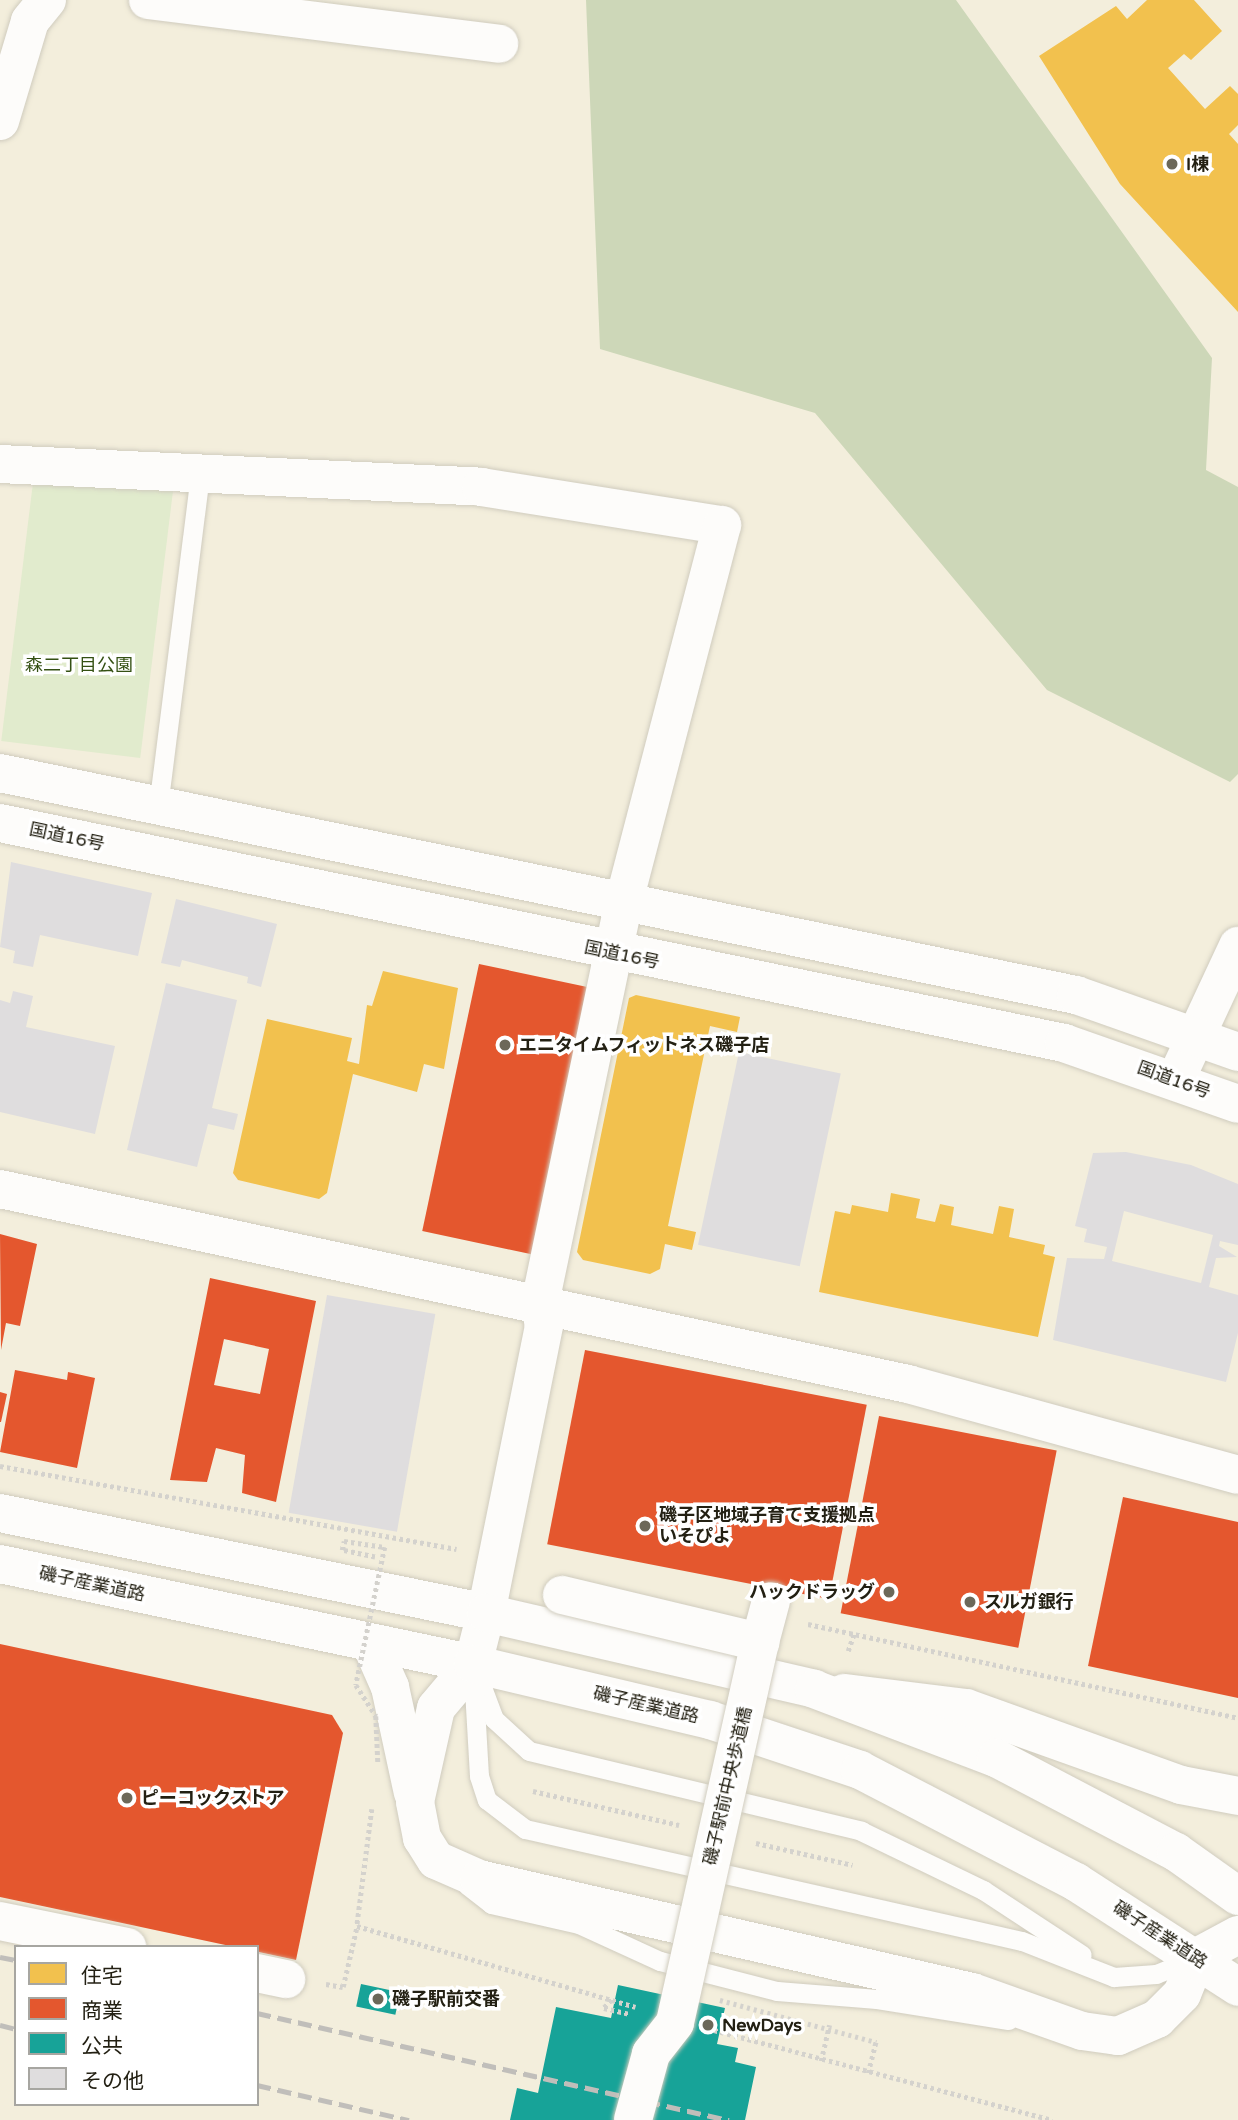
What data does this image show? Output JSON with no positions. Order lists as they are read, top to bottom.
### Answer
{
  "streets": {
    "main road": ["国道16号", "磯子産業道路", "磯子駅前中央歩道橋"]
  },
  "parks": ["森二丁目公園"],
  "places": [
    "I棟",
    "エニタイムフィットネス磯子店",
    "磯子区地域子育て支援拠点 いそぴよ",
    "ハックドラッグ",
    "スルガ銀行",
    "ピーコックストア",
    "磯子駅前交番",
    "NewDays"
  ],
  "legend": [
    "住宅",
    "商業",
    "公共",
    "その他"
  ]
}
